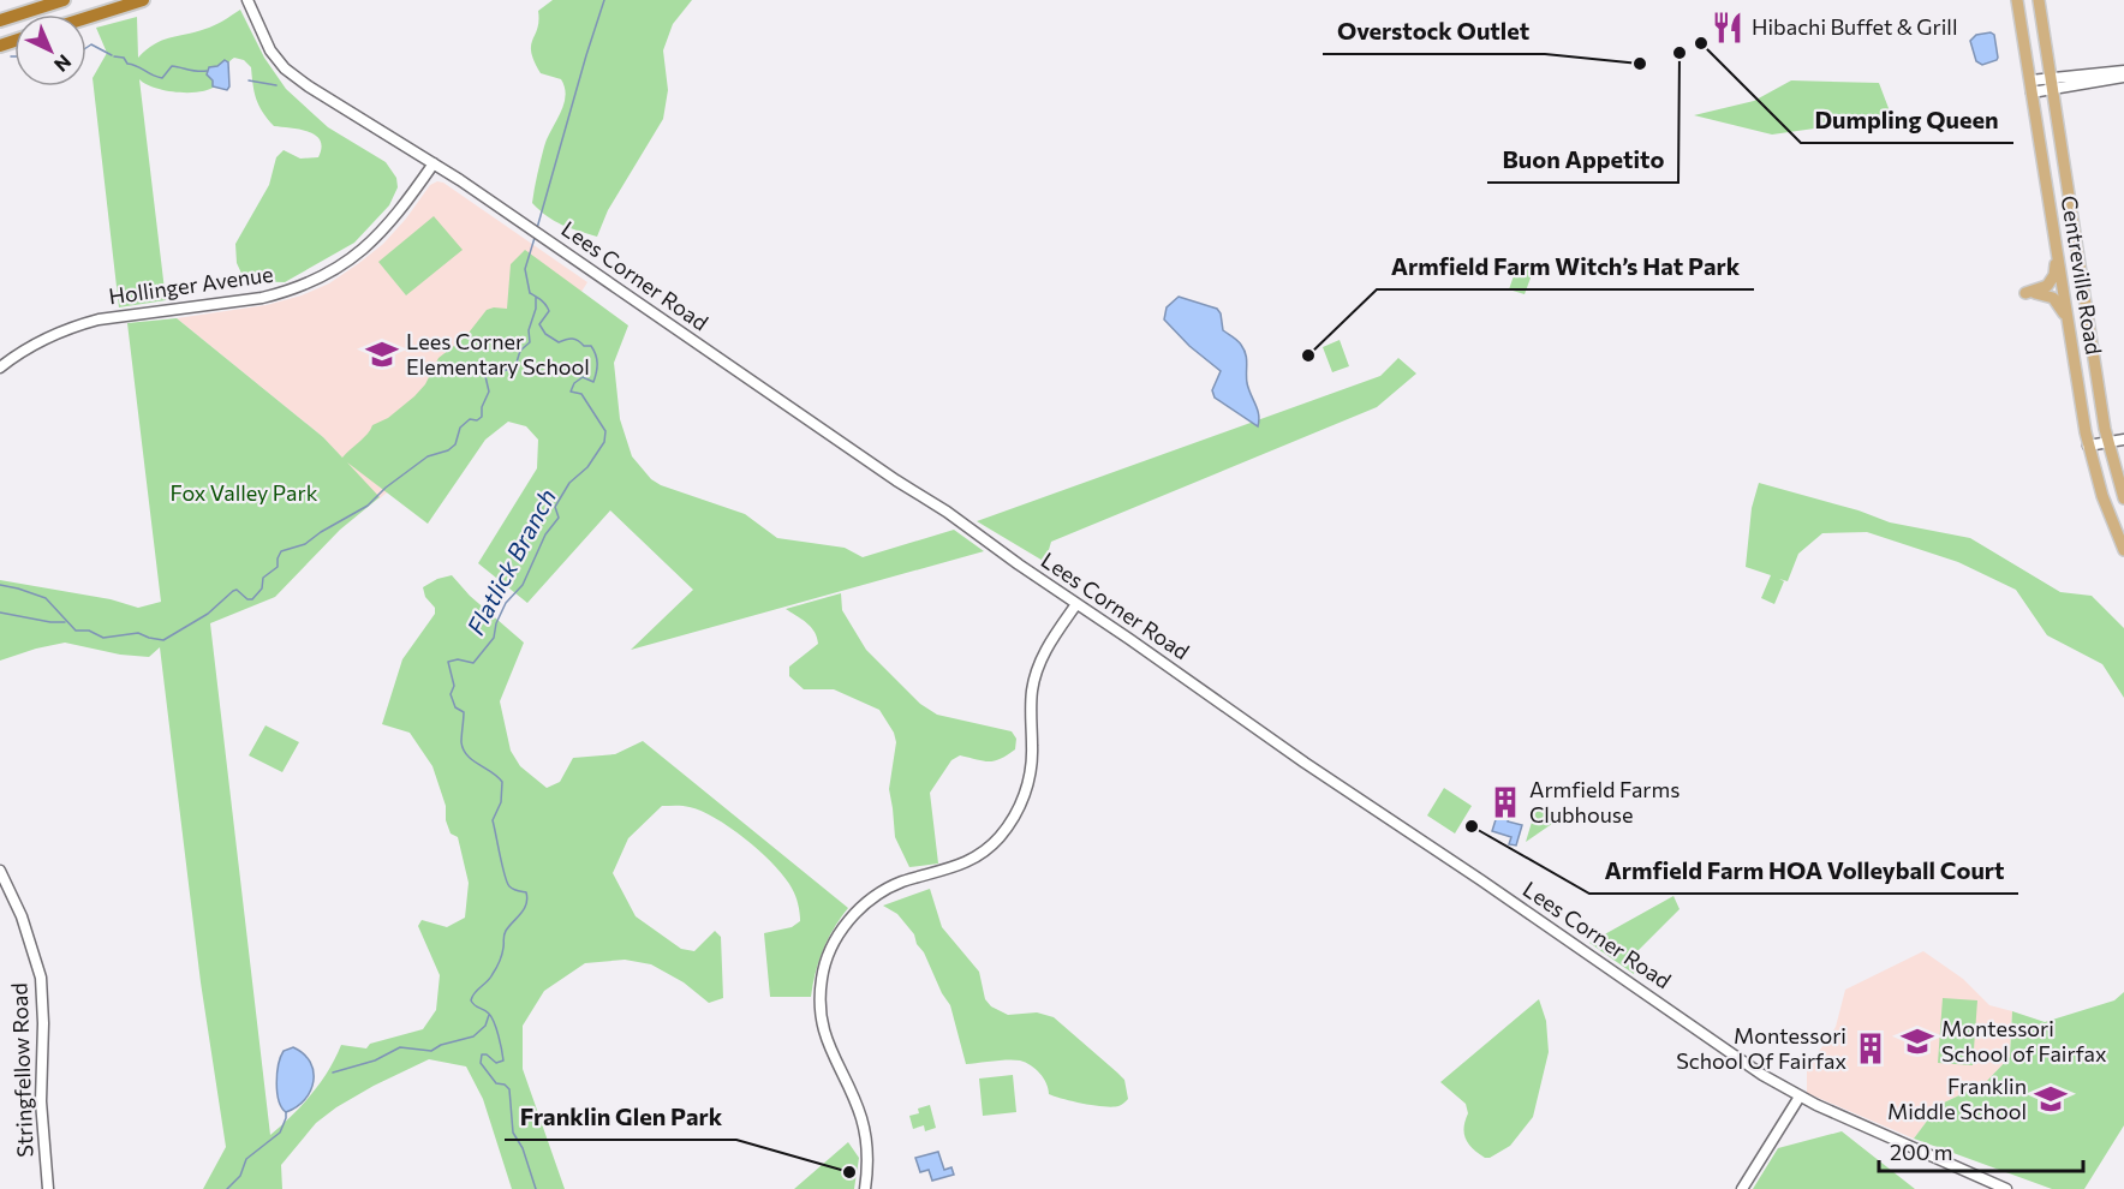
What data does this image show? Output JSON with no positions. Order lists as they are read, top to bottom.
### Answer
{
  "streets": {
    "main road": ["Centreville Road"],
    "street": ["Lees Corner Road", "Hollinger Avenue", "Stringfellow Road"]
  },
  "crossings": [
    ["Lees Corner Road", "Hollinger Avenue"]
  ],
  "water": ["Flatlick Branch"],
  "parks": ["Fox Valley Park"],
  "places": {
    "restaurant": ["Hibachi Buffet & Grill"],
    "other": [
      "Dumpling Queen",
      "Buon Appetito",
      "Overstock Outlet",
      "Armfield Farm Witch’s Hat Park",
      "Armfield Farm HOA Volleyball Court",
      "Franklin Glen Park"
    ],
    "school or university": ["Lees Corner Elementary School", "Montessori School of Fairfax", "Franklin Middle School"],
    "building": ["Armfield Farms Clubhouse", "Montessori School Of Fairfax"]
  },
  "scale_bar": "200 m",
  "north": "bottom right"
}
